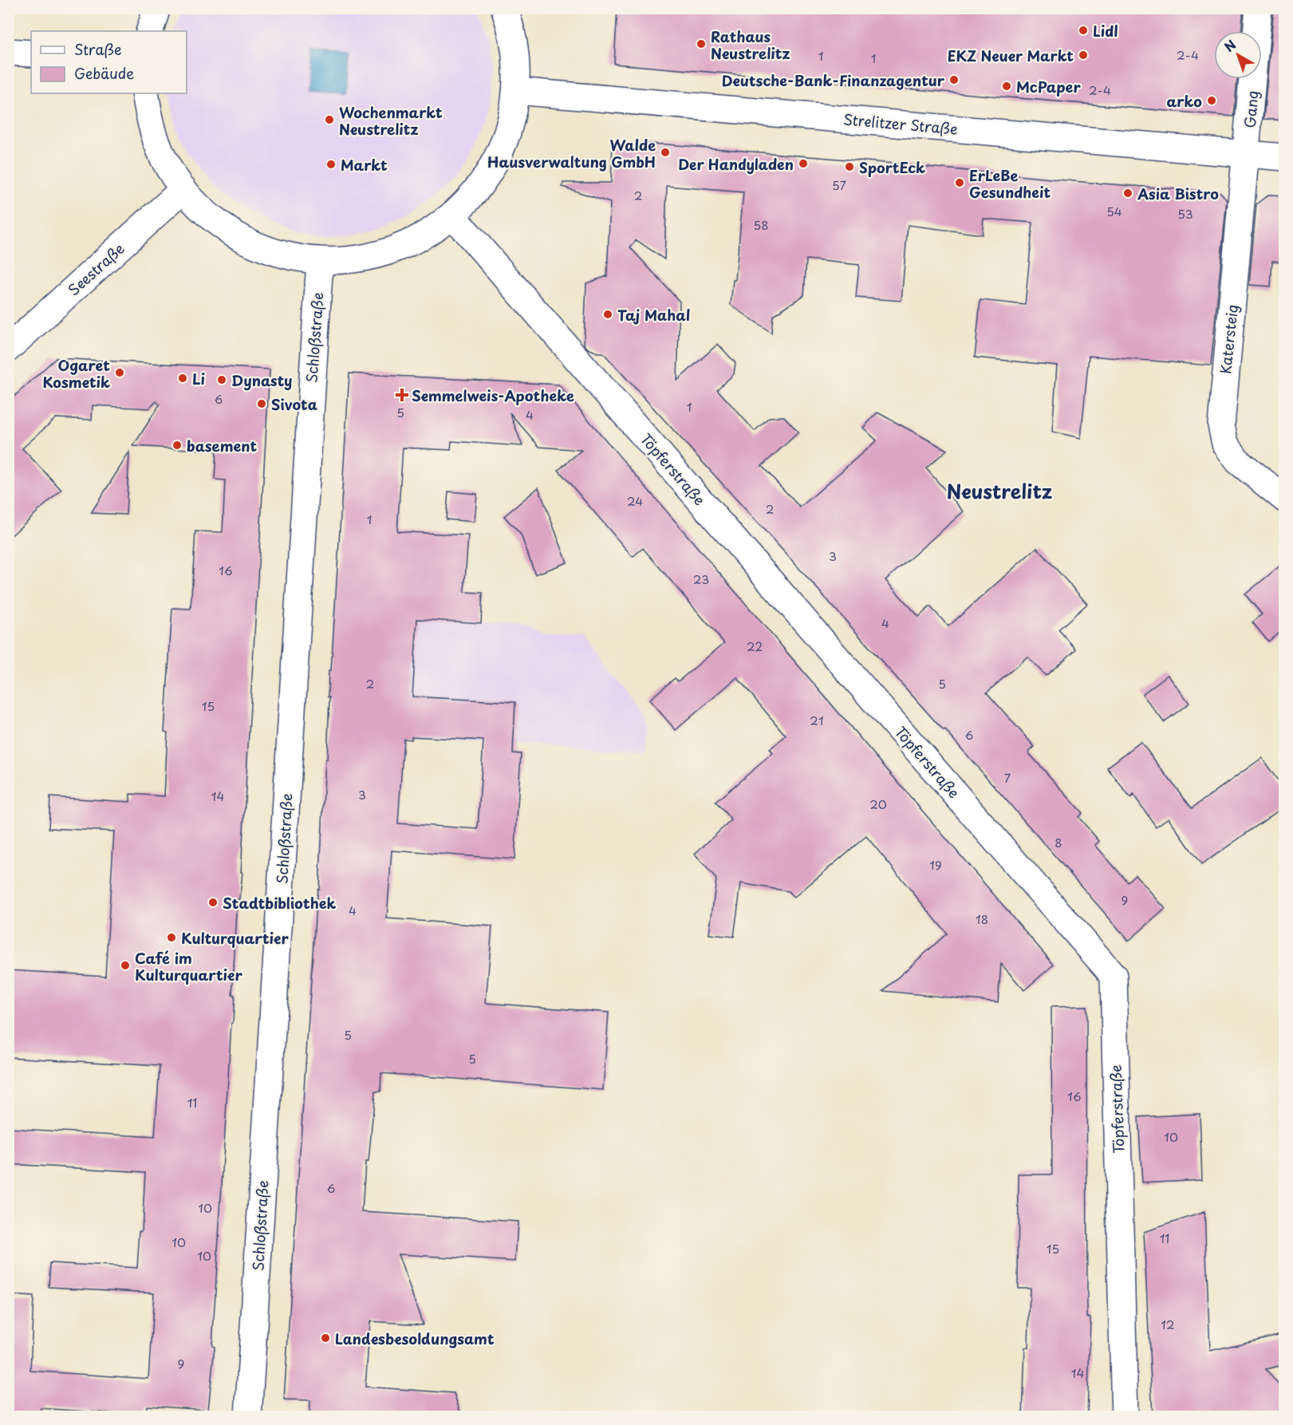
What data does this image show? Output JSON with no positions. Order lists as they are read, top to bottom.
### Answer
{
  "streets": {
    "street": [
      "Gang",
      "Strelitzer Straße",
      "Seestraße",
      "Schloßstraße",
      "Katersteig",
      "Töpferstraße"
    ]
  },
  "crossings": [
    ["Gang", "Strelitzer Straße"],
    ["Gang", "Katersteig"],
    ["Strelitzer Straße", "Katersteig"]
  ],
  "districts": ["Neustrelitz"],
  "places": {
    "other": [
      "Lidl",
      "Rathaus Neustrelitz",
      "EKZ Neuer Markt",
      "Deutsche-Bank-Finanzagentur",
      "McPaper",
      "arko",
      "Wochenmarkt Neustrelitz",
      "Walde Hausverwaltung GmbH",
      "Der Handyladen",
      "Markt",
      "SportEck",
      "ErLeBe Gesundheit",
      "Asia Bistro",
      "Taj Mahal",
      "Ogaret Kosmetik",
      "Li",
      "Dynasty",
      "Sivota",
      "basement",
      "Stadtbibliothek",
      "Kulturquartier",
      "Café im Kulturquartier",
      "Landesbesoldungsamt"
    ],
    "health": ["Semmelweis-Apotheke"]
  },
  "house_numbers": [
    "2-4",
    "1",
    "1",
    "2-4",
    "57",
    "2",
    "54",
    "53",
    "58",
    "6",
    "1",
    "5",
    "4",
    "24",
    "2",
    "1",
    "3",
    "16",
    "23",
    "4",
    "22",
    "2",
    "5",
    "15",
    "21",
    "6",
    "7",
    "3",
    "14",
    "20",
    "8",
    "19",
    "9",
    "4",
    "18",
    "5",
    "5",
    "16",
    "11",
    "10",
    "6",
    "10",
    "11",
    "10",
    "15",
    "10",
    "12",
    "9",
    "14"
  ],
  "legend": ["Straße", "Gebäude"],
  "north": "top left"
}
